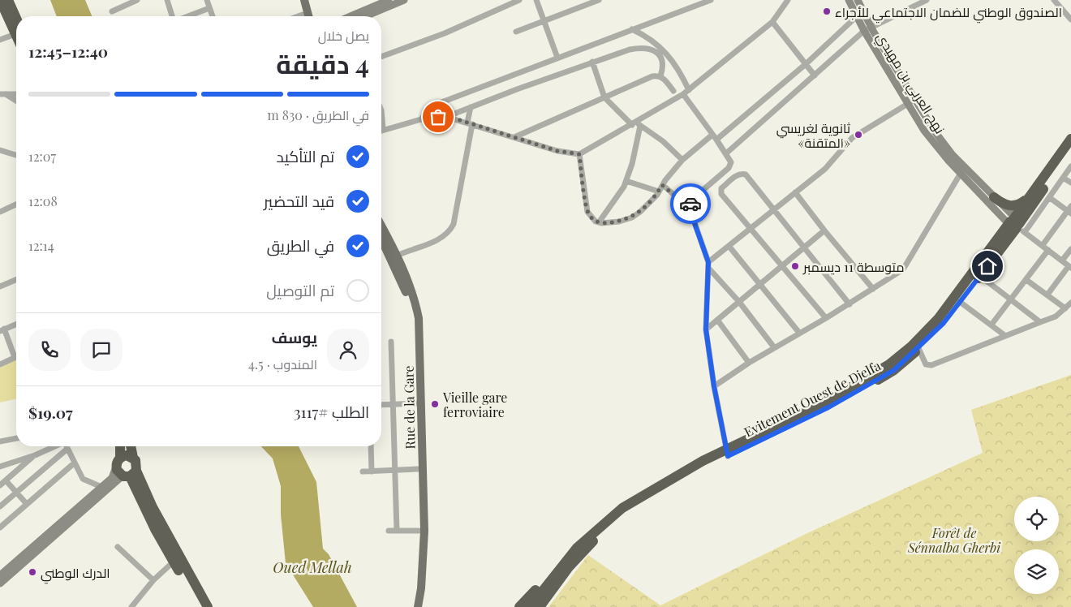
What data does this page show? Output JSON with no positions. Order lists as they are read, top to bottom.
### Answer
{
  "streets": {
    "highway": ["Evitement Ouest de Djelfa"],
    "main road": ["نهج العربي بن مهيدي", "Rue de la Gare"]
  },
  "crossings": [
    ["نهج العربي بن مهيدي", "Evitement Ouest de Djelfa"]
  ],
  "water": ["Oued Mellah"],
  "parks": ["Forêt de Sénnalba Gherbi"],
  "places": [
    "الصندوق الوطني للضمان الاجتماعي للأجراء",
    "ثانوية لغريسي «المتقنة»",
    "متوسطة 11 ديسمبر",
    "Vieille gare ferroviaire",
    "الدرك الوطني"
  ],
  "page": {
    "heading": ["4 دقيقة", "يصل خلال", "12:40–12:45"],
    "panel": [
      "يوسف",
      "المندوب · 4.5",
      "الطلب #3117",
      "$19.07"
    ],
    "bar": "في الطريق · 830 m",
    "list": [
      ["تم التأكيد", "12:07"],
      ["قيد التحضير", "12:08"],
      ["في الطريق", "12:14"],
      "تم التوصيل"
    ]
  }
}
